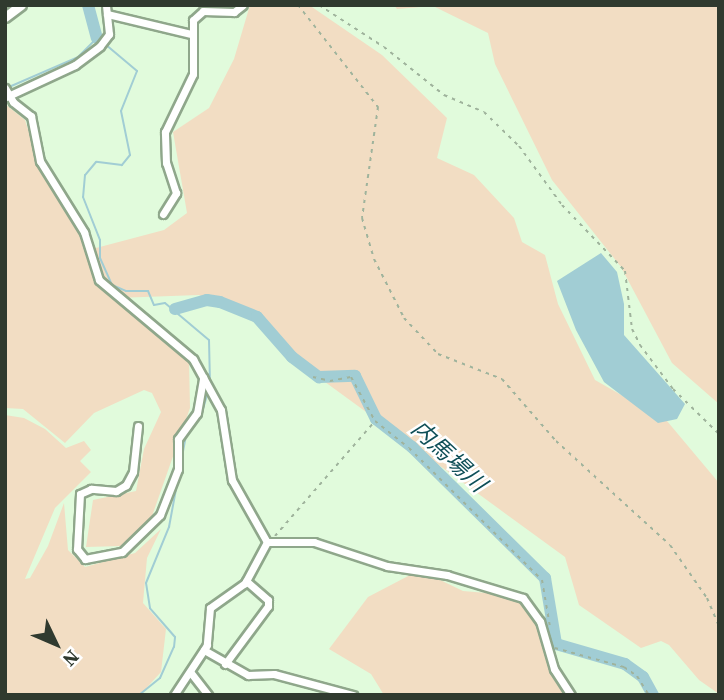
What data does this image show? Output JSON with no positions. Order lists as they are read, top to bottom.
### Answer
{
  "water": ["内馬場川"],
  "north": "bottom right"
}
